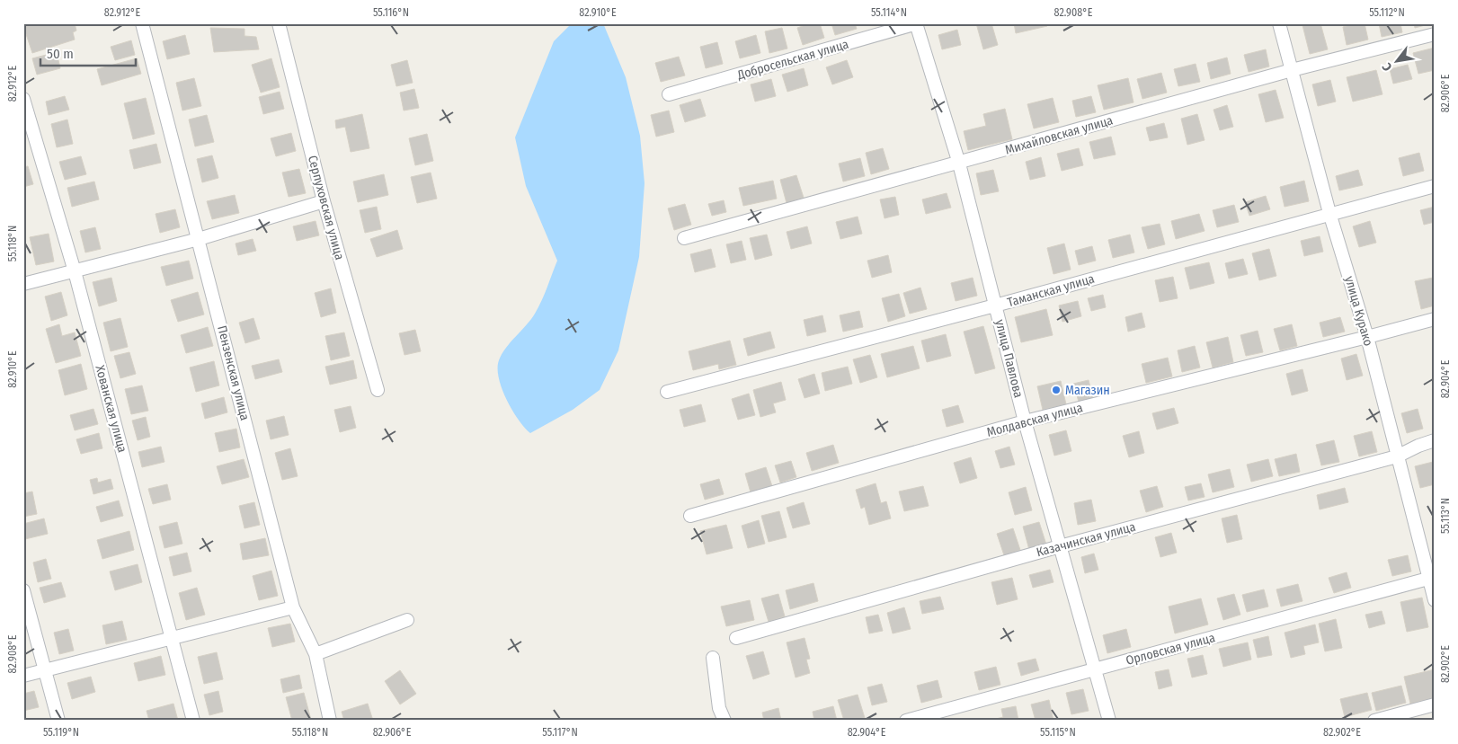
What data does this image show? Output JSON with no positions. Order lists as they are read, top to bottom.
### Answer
{
  "streets": {
    "street": [
      "Добросельская улица",
      "Михайловская улица",
      "Серпуховская улица",
      "Таманская улица",
      "улица Курако",
      "улица Павлова",
      "Пензенская улица",
      "Хованская улица",
      "Молдавская улица",
      "Казачинская улица",
      "Орловская улица"
    ]
  },
  "crossings": [
    ["Добросельская улица", "улица Павлова"],
    ["Михайловская улица", "улица Курако"],
    ["Михайловская улица", "улица Павлова"],
    ["Таманская улица", "улица Курако"],
    ["Таманская улица", "улица Павлова"],
    ["улица Курако", "Молдавская улица"],
    ["улица Курако", "Казачинская улица"],
    ["улица Курако", "Орловская улица"],
    ["улица Павлова", "Молдавская улица"],
    ["улица Павлова", "Казачинская улица"],
    ["улица Павлова", "Орловская улица"]
  ],
  "places": ["Магазин"],
  "scale_bar": "50 m",
  "north": "bottom left",
  "coordinates": [
    "82.912°E",
    "55.116°N",
    "82.910°E",
    "55.114°N",
    "82.908°E",
    "55.112°N",
    "82.906°E",
    "55.118°N",
    "82.904°E",
    "55.113°N",
    "82.902°E",
    "55.119°N",
    "55.117°N",
    "55.115°N"
  ]
}
